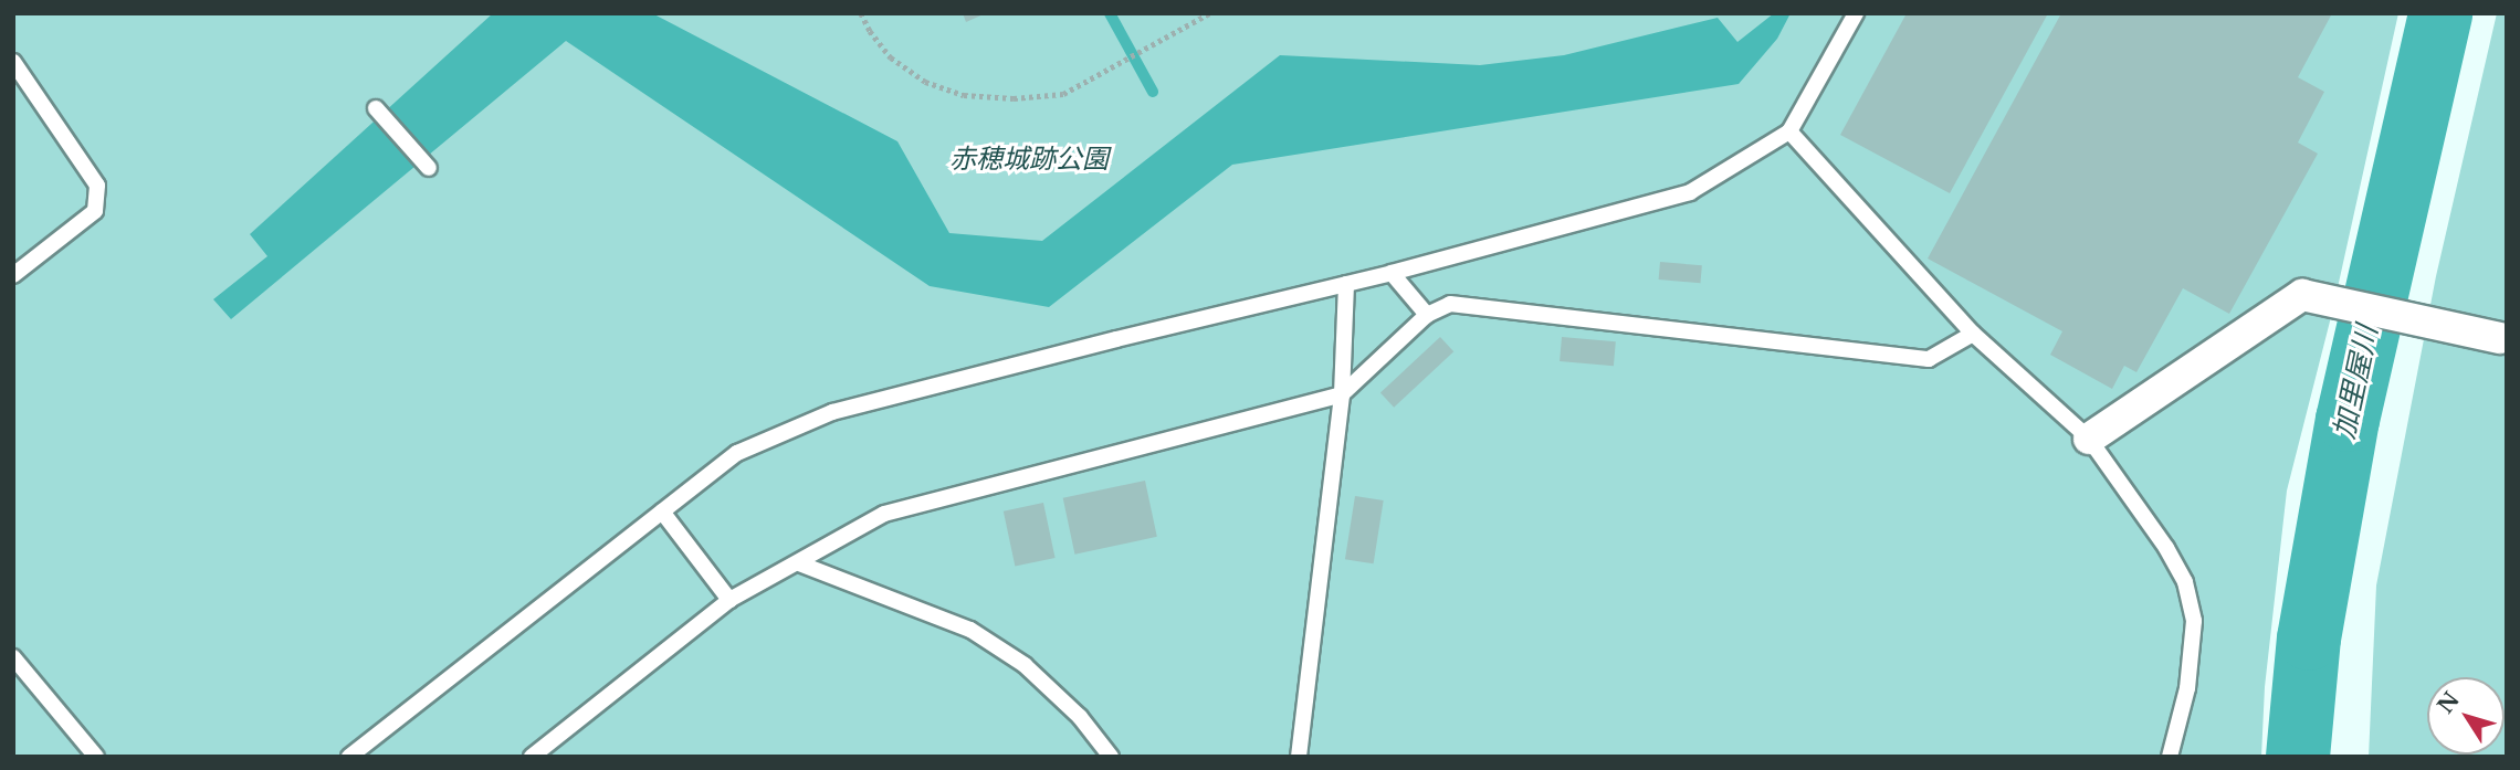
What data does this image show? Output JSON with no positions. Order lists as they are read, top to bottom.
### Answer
{
  "water": ["加里屋川"],
  "parks": ["赤穂城跡公園"],
  "north": "top left"
}
